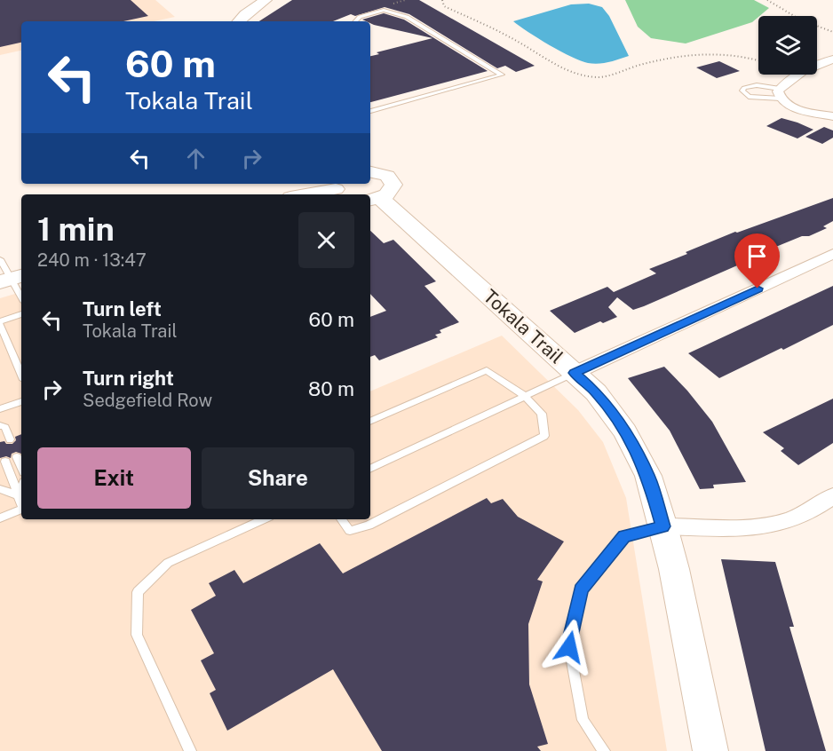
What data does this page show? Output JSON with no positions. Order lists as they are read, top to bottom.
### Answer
{
  "streets": {
    "street": ["Tokala Trail"]
  },
  "page": {
    "turn": ["60 m", "Tokala Trail"],
    "heading": ["1 min", "240 m · 13:47"],
    "list": [
      {
        "name": "Turn left",
        "note": "Tokala Trail",
        "value": "60 m"
      },
      {
        "name": "Turn right",
        "note": "Sedgefield Row",
        "value": "80 m"
      }
    ],
    "buttons": ["Exit", "Share"]
  }
}
